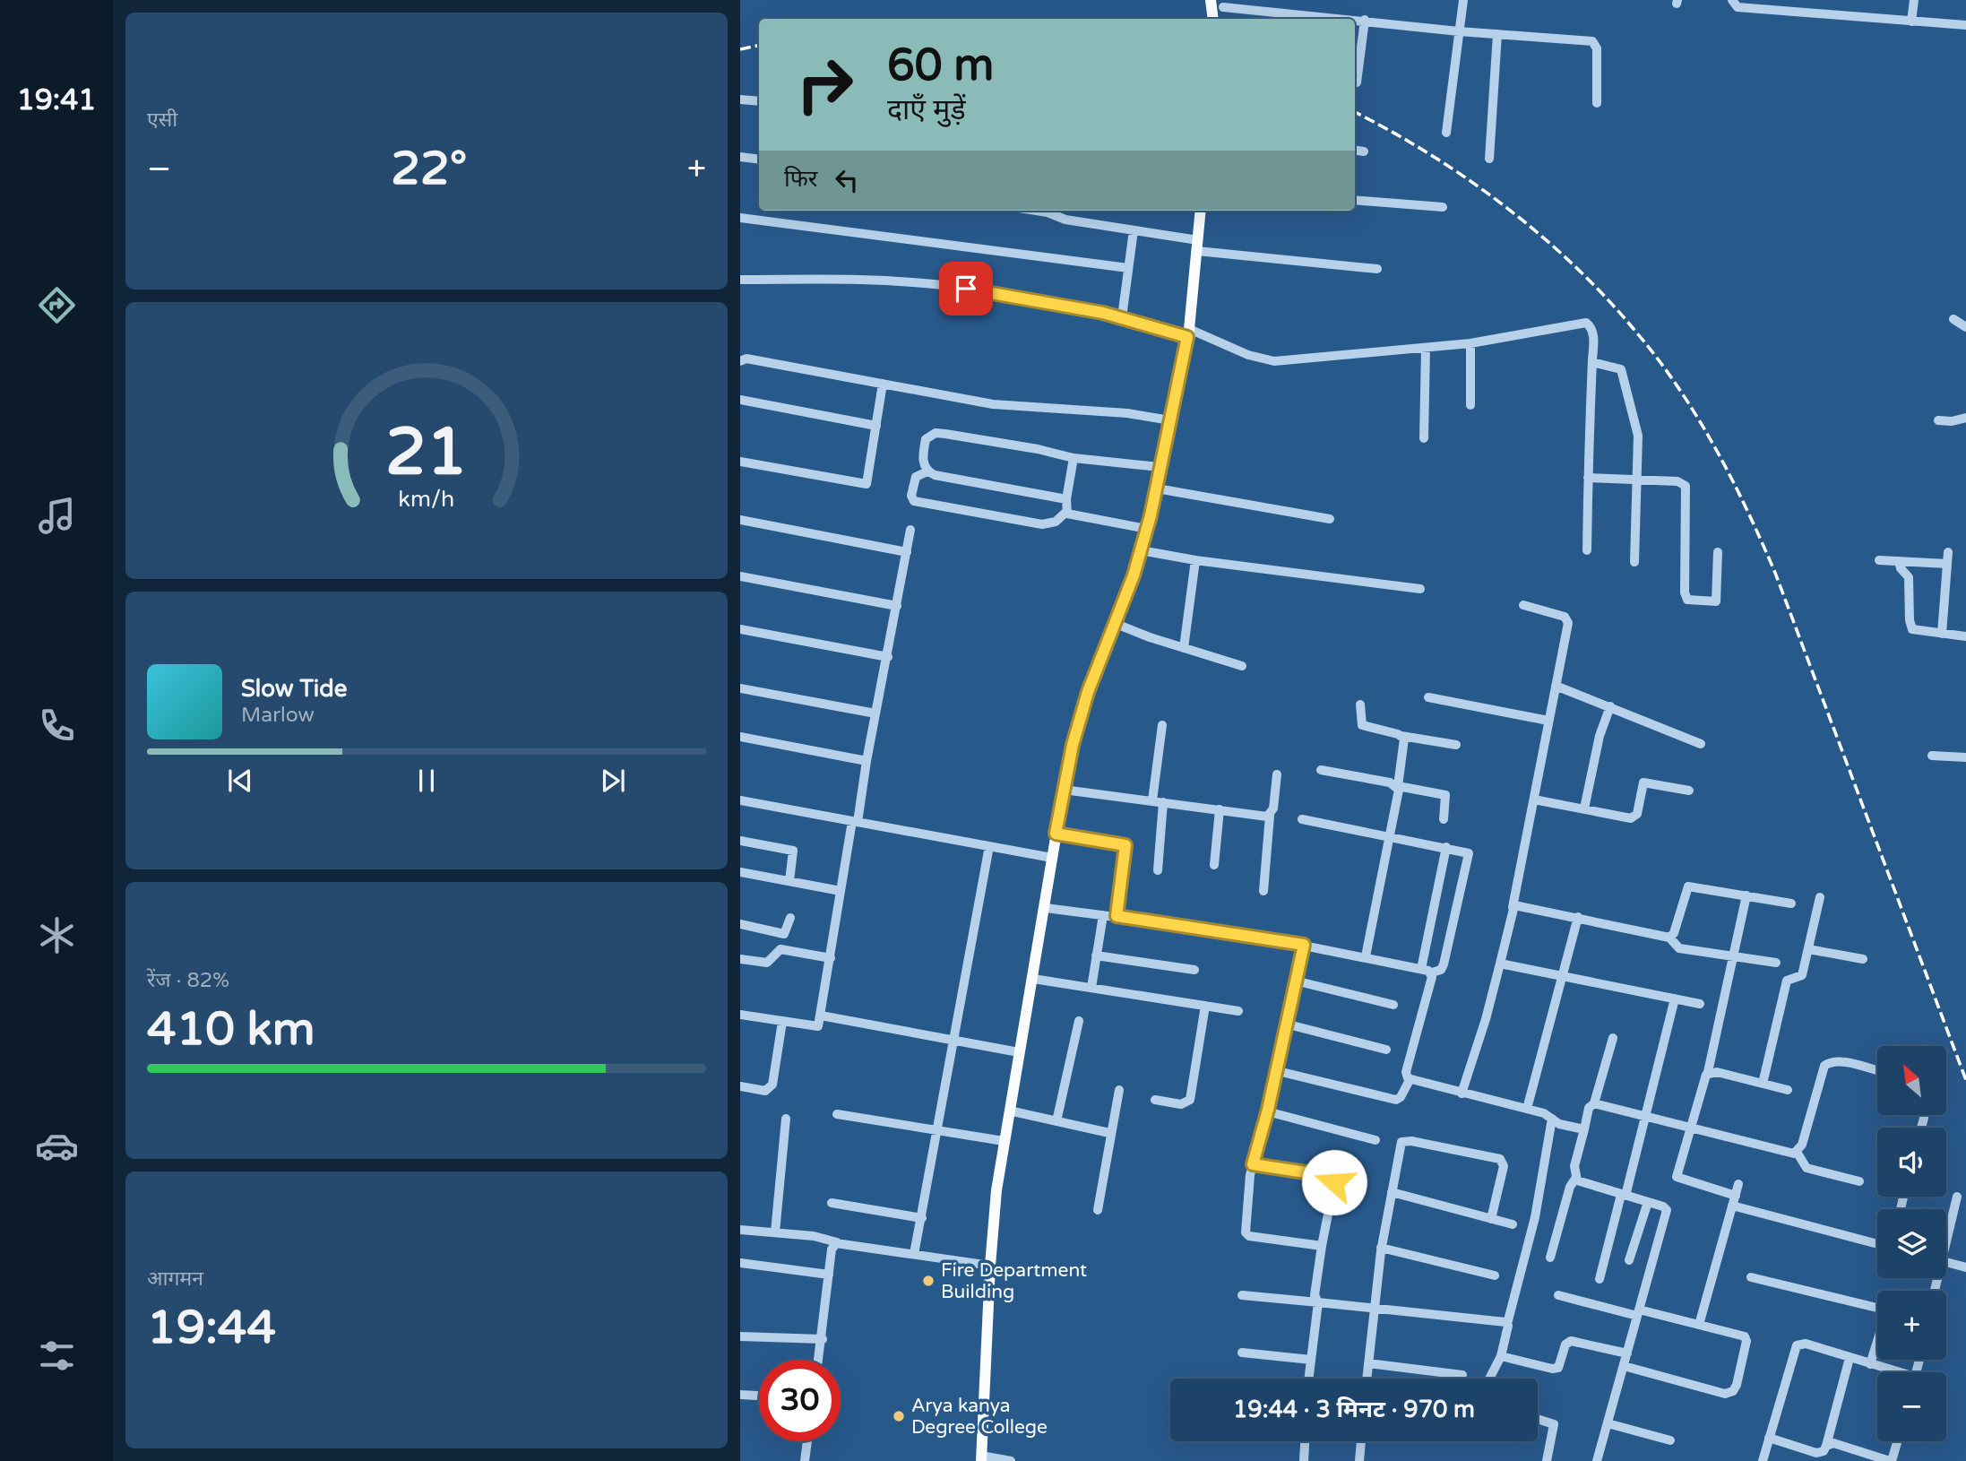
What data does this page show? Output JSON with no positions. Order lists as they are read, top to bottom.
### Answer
{
  "places": ["Fire Department Building", "Arya kanya Degree College"],
  "north": "top left",
  "page": {
    "tabs": "19:41",
    "tile": [
      "एसी",
      ["रेंज · 82%", "410 km"],
      ["आगमन", "19:44"]
    ],
    "turn": ["60 m", "दाएँ मुड़ें"],
    "heat": ["−", "22°", "+"],
    "then": "फिर",
    "song": ["Slow Tide", "Marlow"],
    "map_buttons": ["+", "−"],
    "limit": "30",
    "trip": "19:44 · 3 मिनट · 970 m",
    "gauge": ["21", "km/h"]
  }
}
